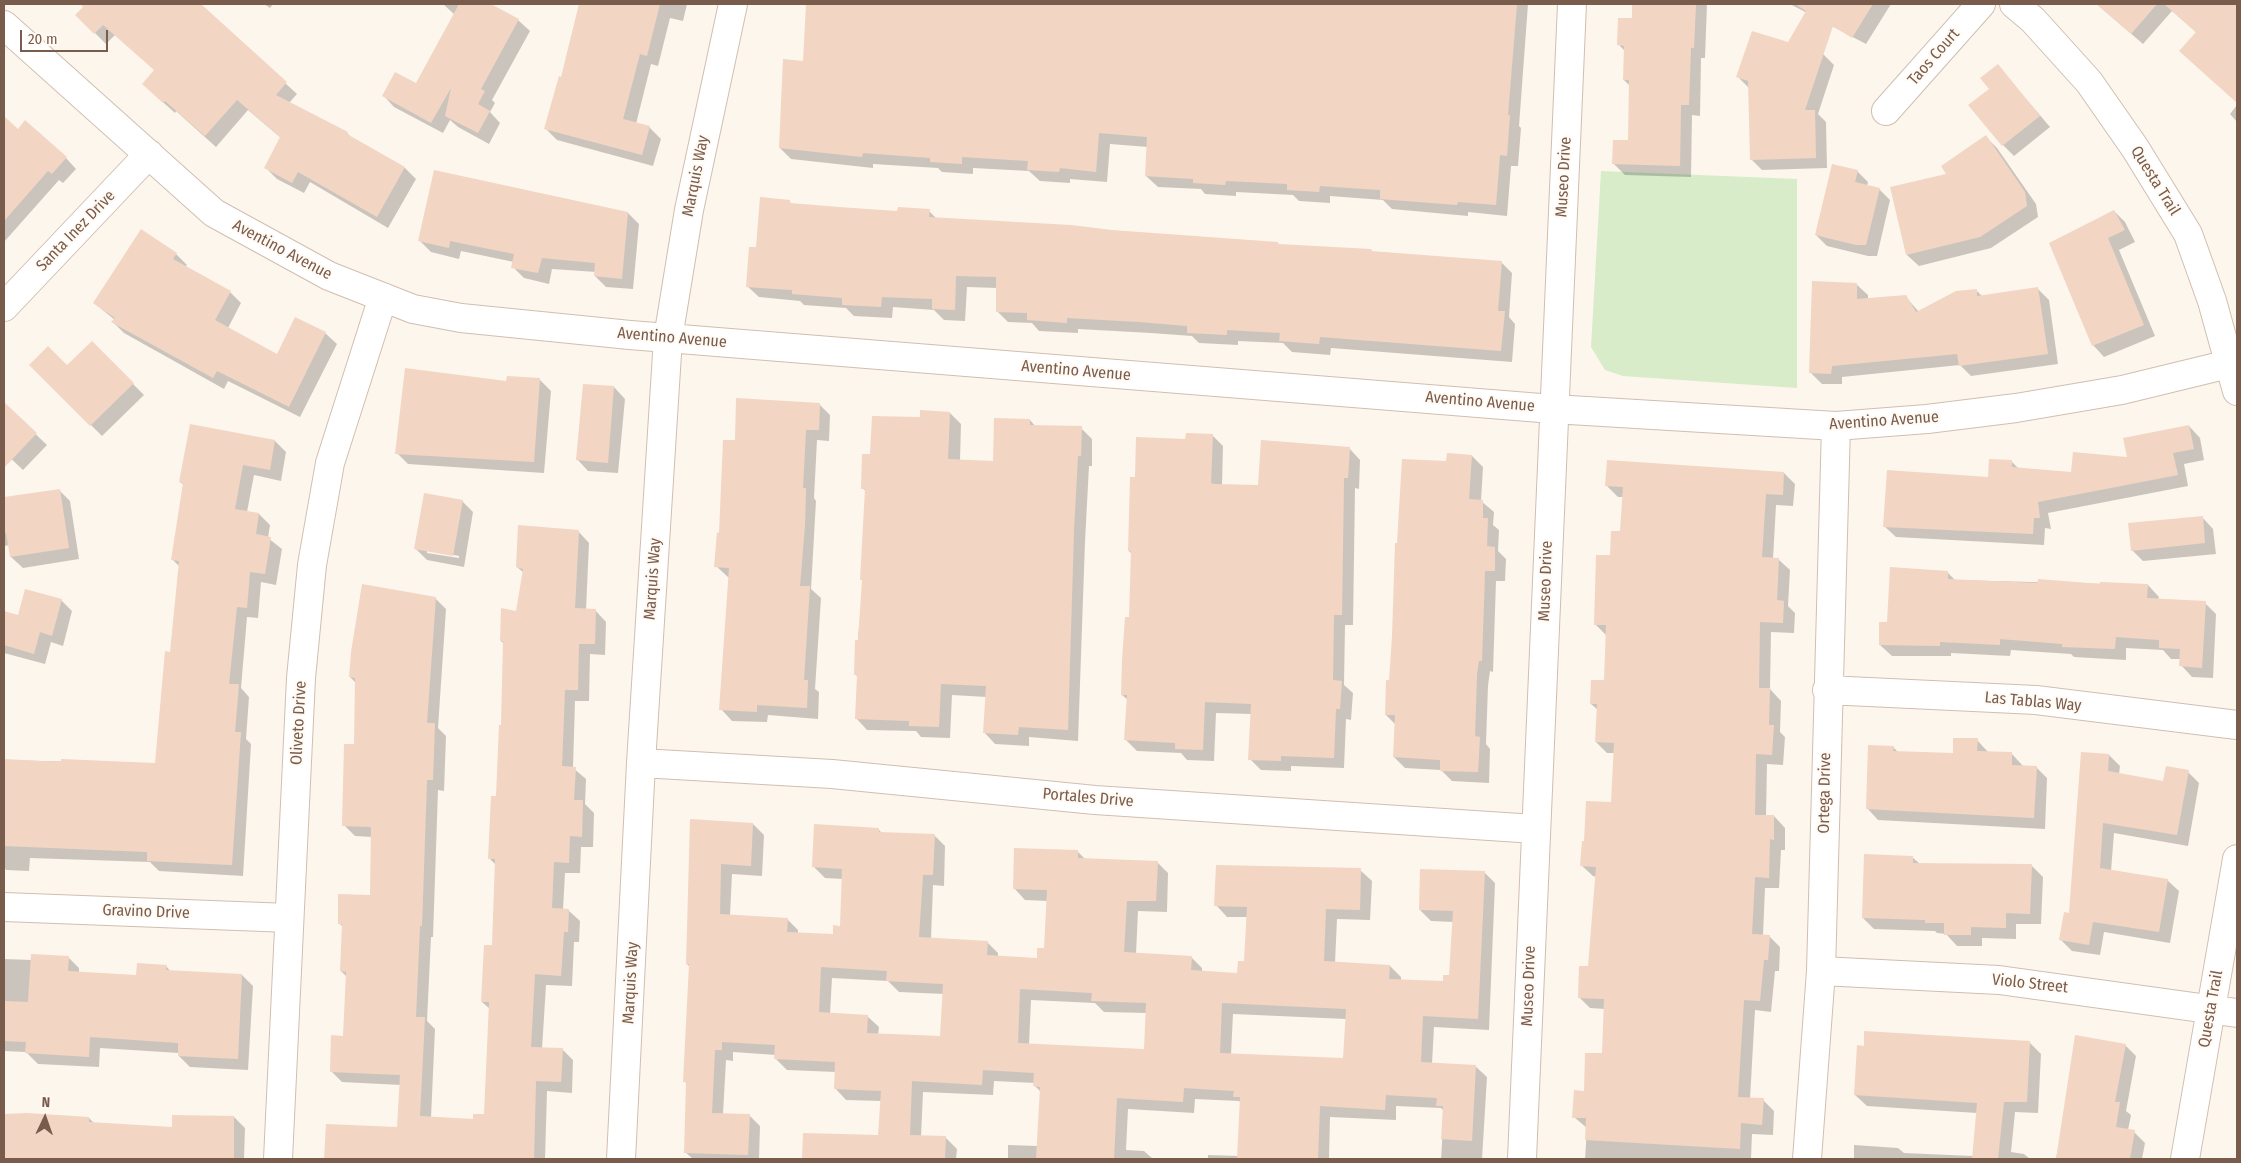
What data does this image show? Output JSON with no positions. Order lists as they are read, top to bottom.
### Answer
{
  "streets": {
    "street": [
      "Taos Court",
      "Marquis Way",
      "Museo Drive",
      "Questa Trail",
      "Santa Inez Drive",
      "Aventino Avenue",
      "Las Tablas Way",
      "Oliveto Drive",
      "Ortega Drive",
      "Portales Drive",
      "Gravino Drive",
      "Violo Street"
    ]
  },
  "crossings": [
    ["Marquis Way", "Aventino Avenue"],
    ["Marquis Way", "Portales Drive"],
    ["Museo Drive", "Aventino Avenue"],
    ["Museo Drive", "Portales Drive"],
    ["Questa Trail", "Aventino Avenue"],
    ["Questa Trail", "Violo Street"],
    ["Santa Inez Drive", "Aventino Avenue"],
    ["Aventino Avenue", "Oliveto Drive"],
    ["Aventino Avenue", "Ortega Drive"],
    ["Las Tablas Way", "Ortega Drive"],
    ["Oliveto Drive", "Gravino Drive"],
    ["Ortega Drive", "Violo Street"]
  ],
  "scale_bar": "20 m",
  "north": "top"
}
